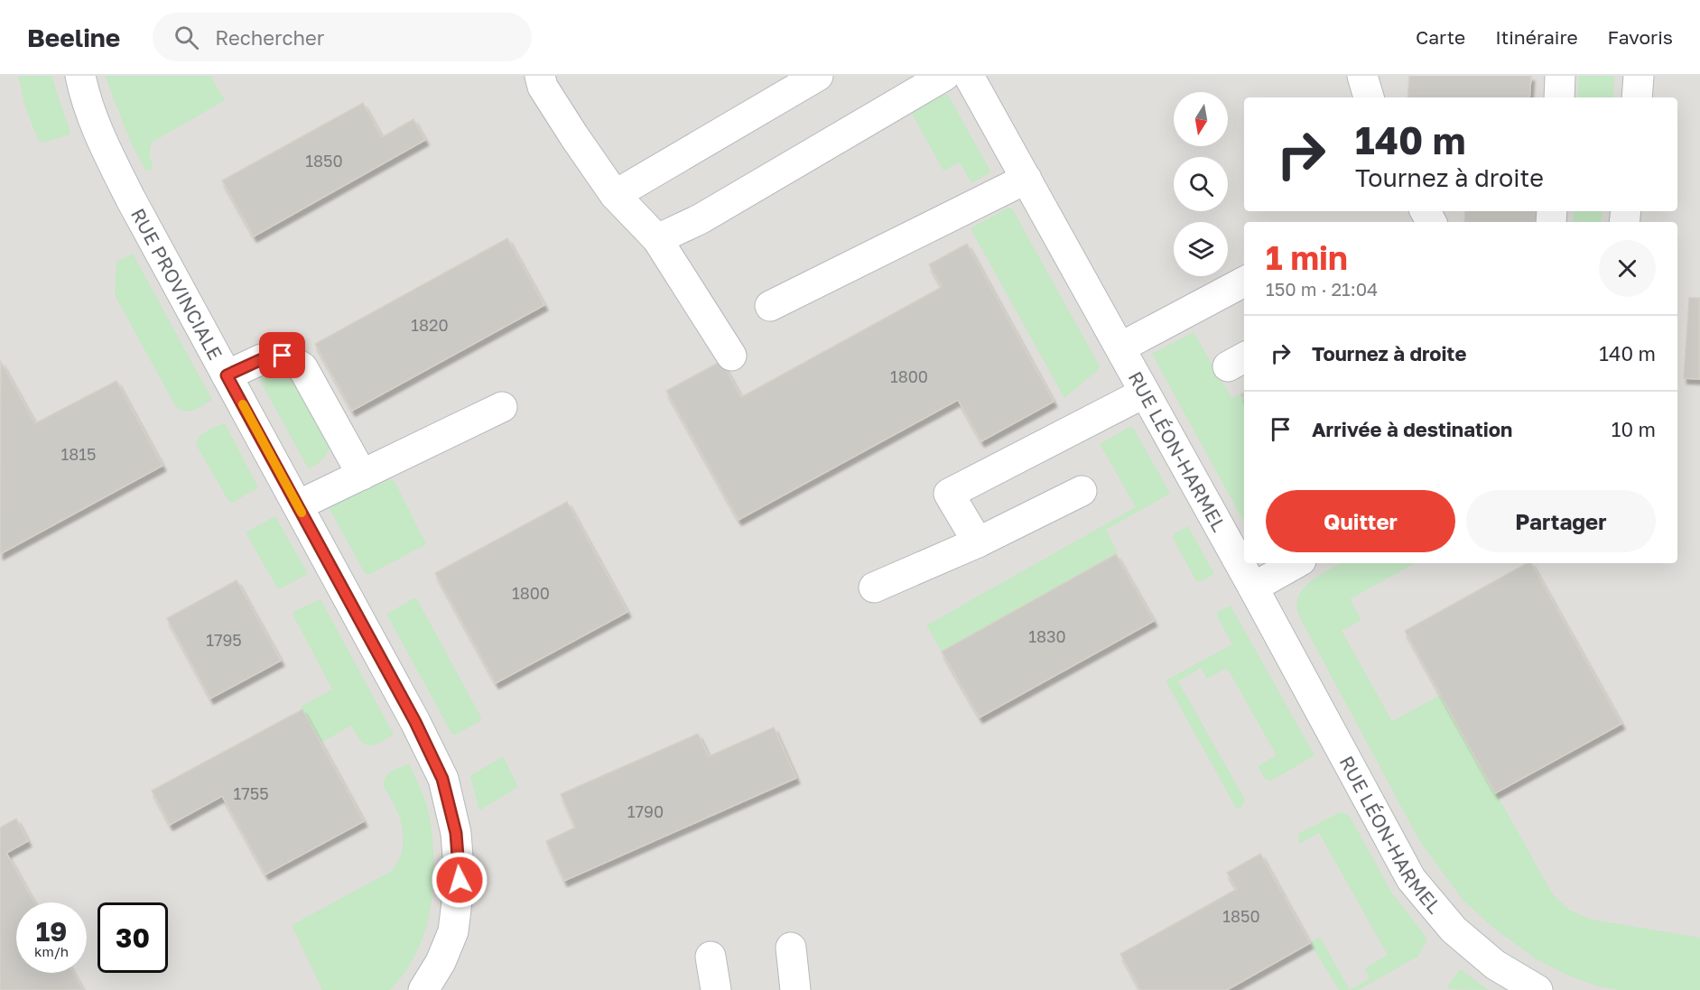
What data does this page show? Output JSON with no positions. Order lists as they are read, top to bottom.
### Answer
{
  "streets": {
    "street": ["RUE PROVINCIALE", "RUE LÉON-HARMEL"]
  },
  "house_numbers": [
    "1850",
    "1820",
    "1800",
    "1815",
    "1800",
    "1830",
    "1795",
    "1755",
    "1790",
    "1850"
  ],
  "north": "bottom",
  "page": {
    "header": "Beeline",
    "search": "Rechercher",
    "nav": ["Carte", "Itinéraire", "Favoris"],
    "turn": ["140 m", "Tournez à droite"],
    "heading": ["1 min", "150 m · 21:04"],
    "list": [
      {
        "name": "Tournez à droite",
        "value": "140 m"
      },
      {
        "name": "Arrivée à destination",
        "value": "10 m"
      }
    ],
    "buttons": ["Quitter", "Partager"],
    "speed": "19 km/h",
    "limit": "30"
  }
}
